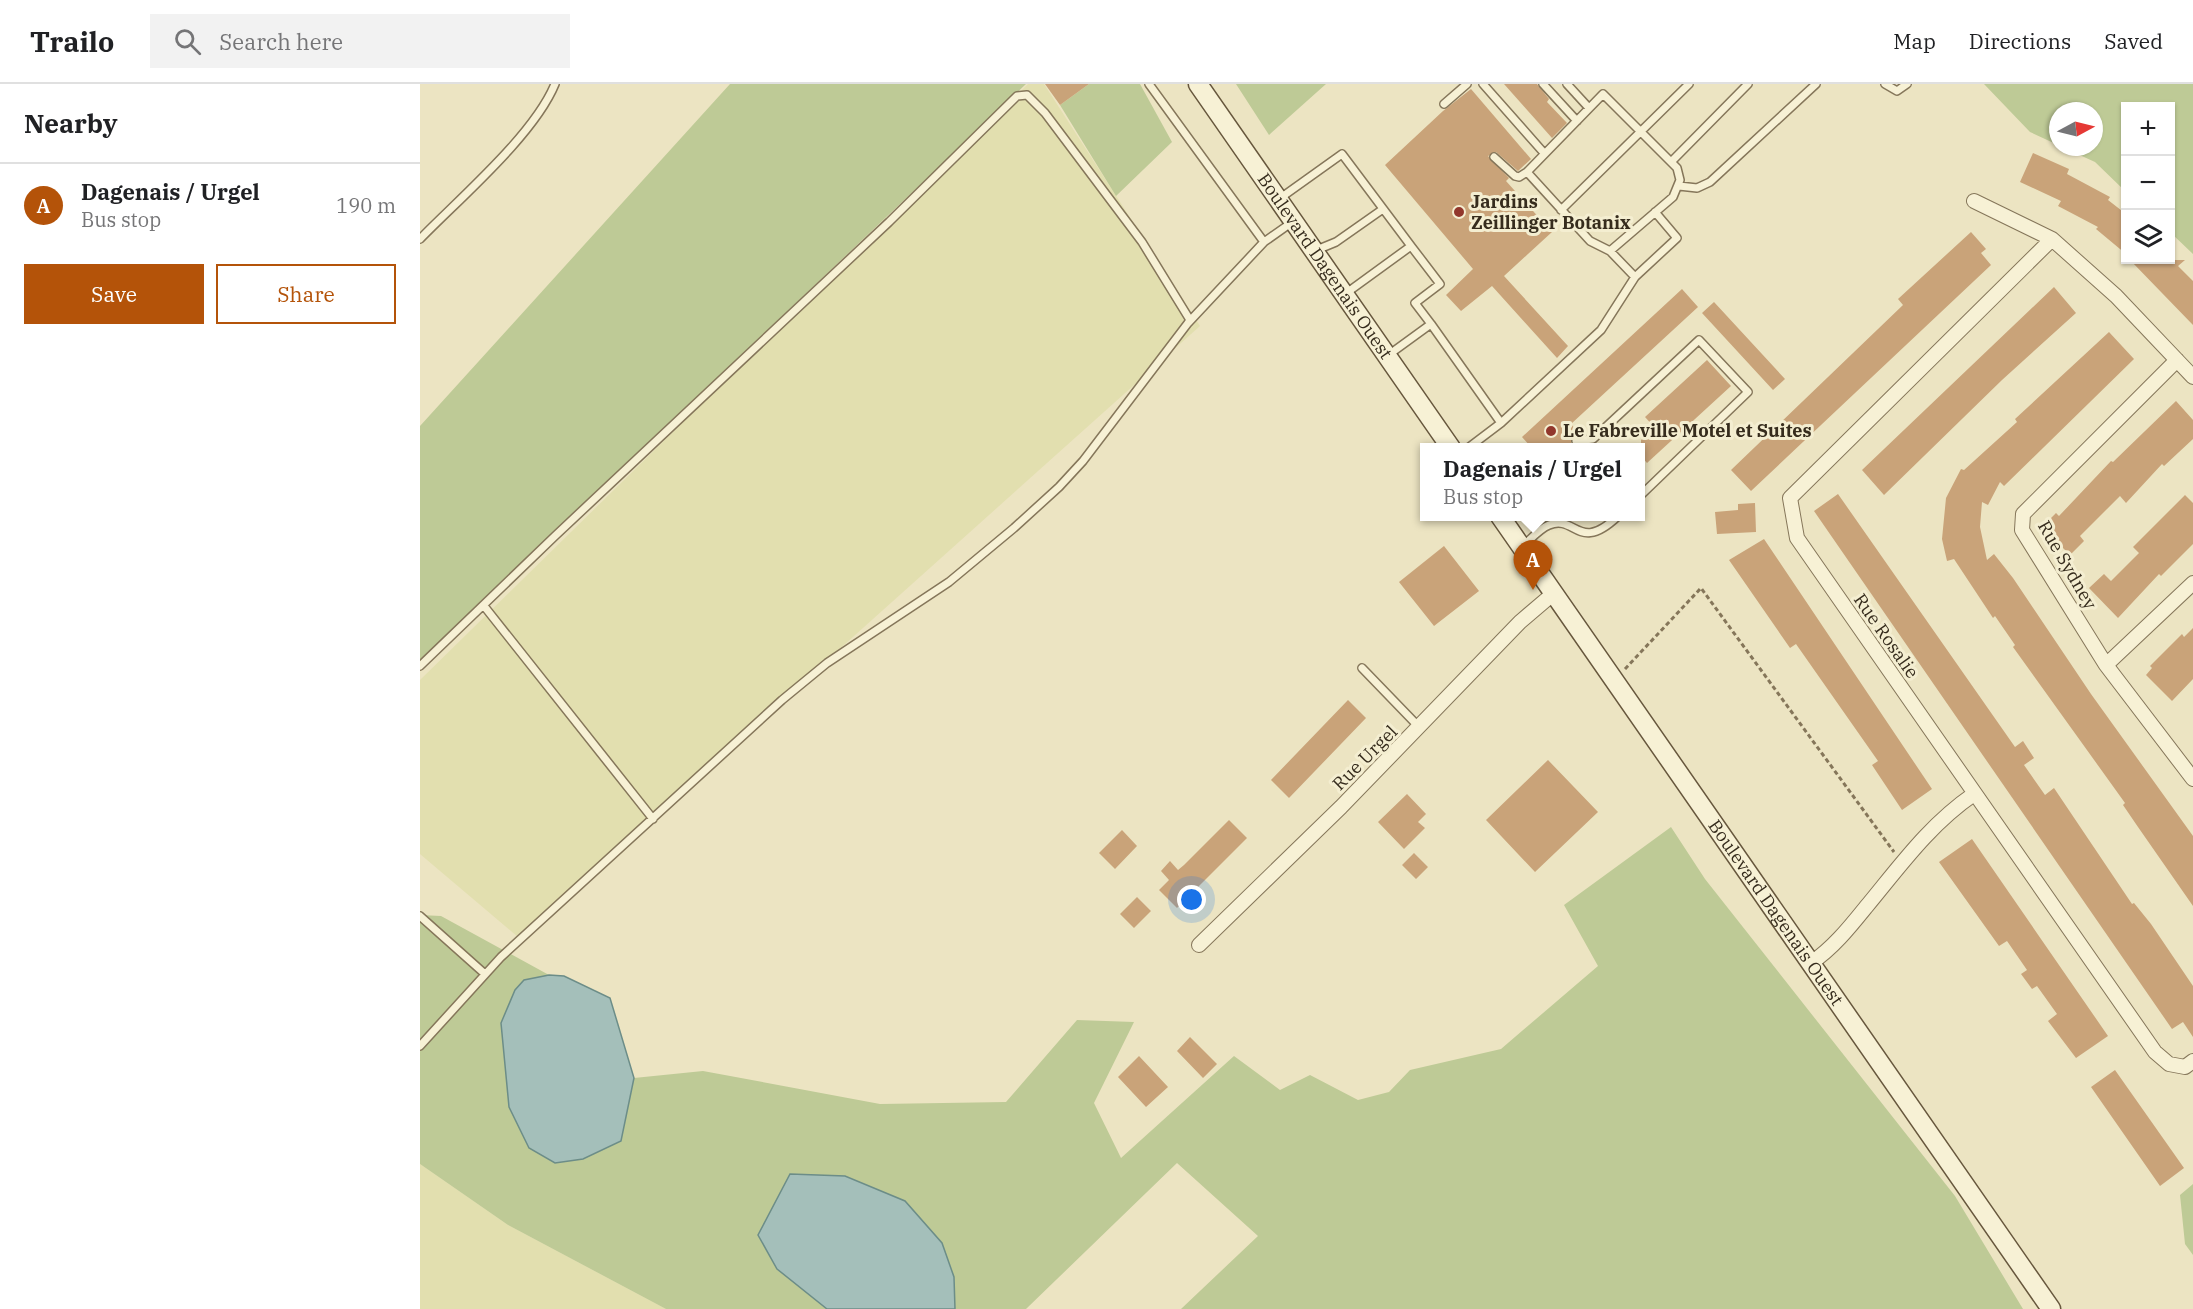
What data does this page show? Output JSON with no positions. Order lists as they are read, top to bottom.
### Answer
{
  "streets": {
    "main road": ["Boulevard Dagenais Ouest"],
    "street": ["Rue Sydney", "Rue Rosalie", "Rue Urgel"]
  },
  "crossings": [
    ["Boulevard Dagenais Ouest", "Rue Urgel"]
  ],
  "places": ["Jardins Zeillinger Botanix", "Le Fabreville Motel et Suites"],
  "north": "right",
  "page": {
    "header": "Trailo",
    "search": "Search here",
    "nav": ["Map", "Directions", "Saved"],
    "heading": "Nearby",
    "map_buttons": ["+", "−"],
    "list": [
      {
        "mark": "A",
        "name": "Dagenais / Urgel",
        "note": "Bus stop",
        "value": "190 m"
      }
    ],
    "buttons": ["Save", "Share"],
    "popup": ["Dagenais / Urgel", "Bus stop"],
    "pins": "A"
  }
}
